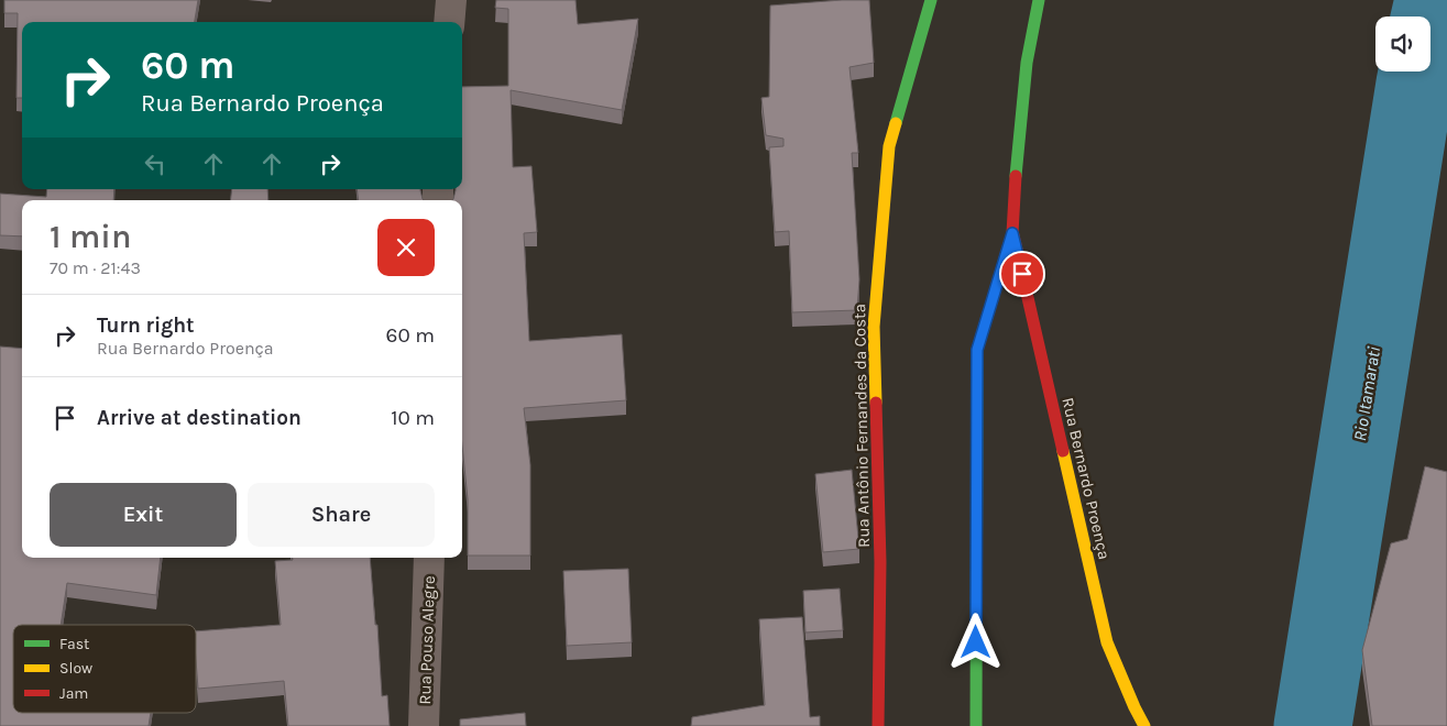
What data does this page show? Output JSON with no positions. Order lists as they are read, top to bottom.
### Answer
{
  "streets": {
    "street": ["Rua Antônio Fernandes da Costa", "Rua Bernardo Proença", "Rua Pouso Alegre"]
  },
  "water": ["Rio Itamarati"],
  "legend": ["Fast", "Slow", "Jam"],
  "page": {
    "turn": ["60 m", "Rua Bernardo Proença"],
    "heading": ["1 min", "70 m · 21:43"],
    "list": [
      {
        "name": "Turn right",
        "note": "Rua Bernardo Proença",
        "value": "60 m"
      },
      {
        "name": "Arrive at destination",
        "value": "10 m"
      }
    ],
    "buttons": ["Exit", "Share"]
  }
}
